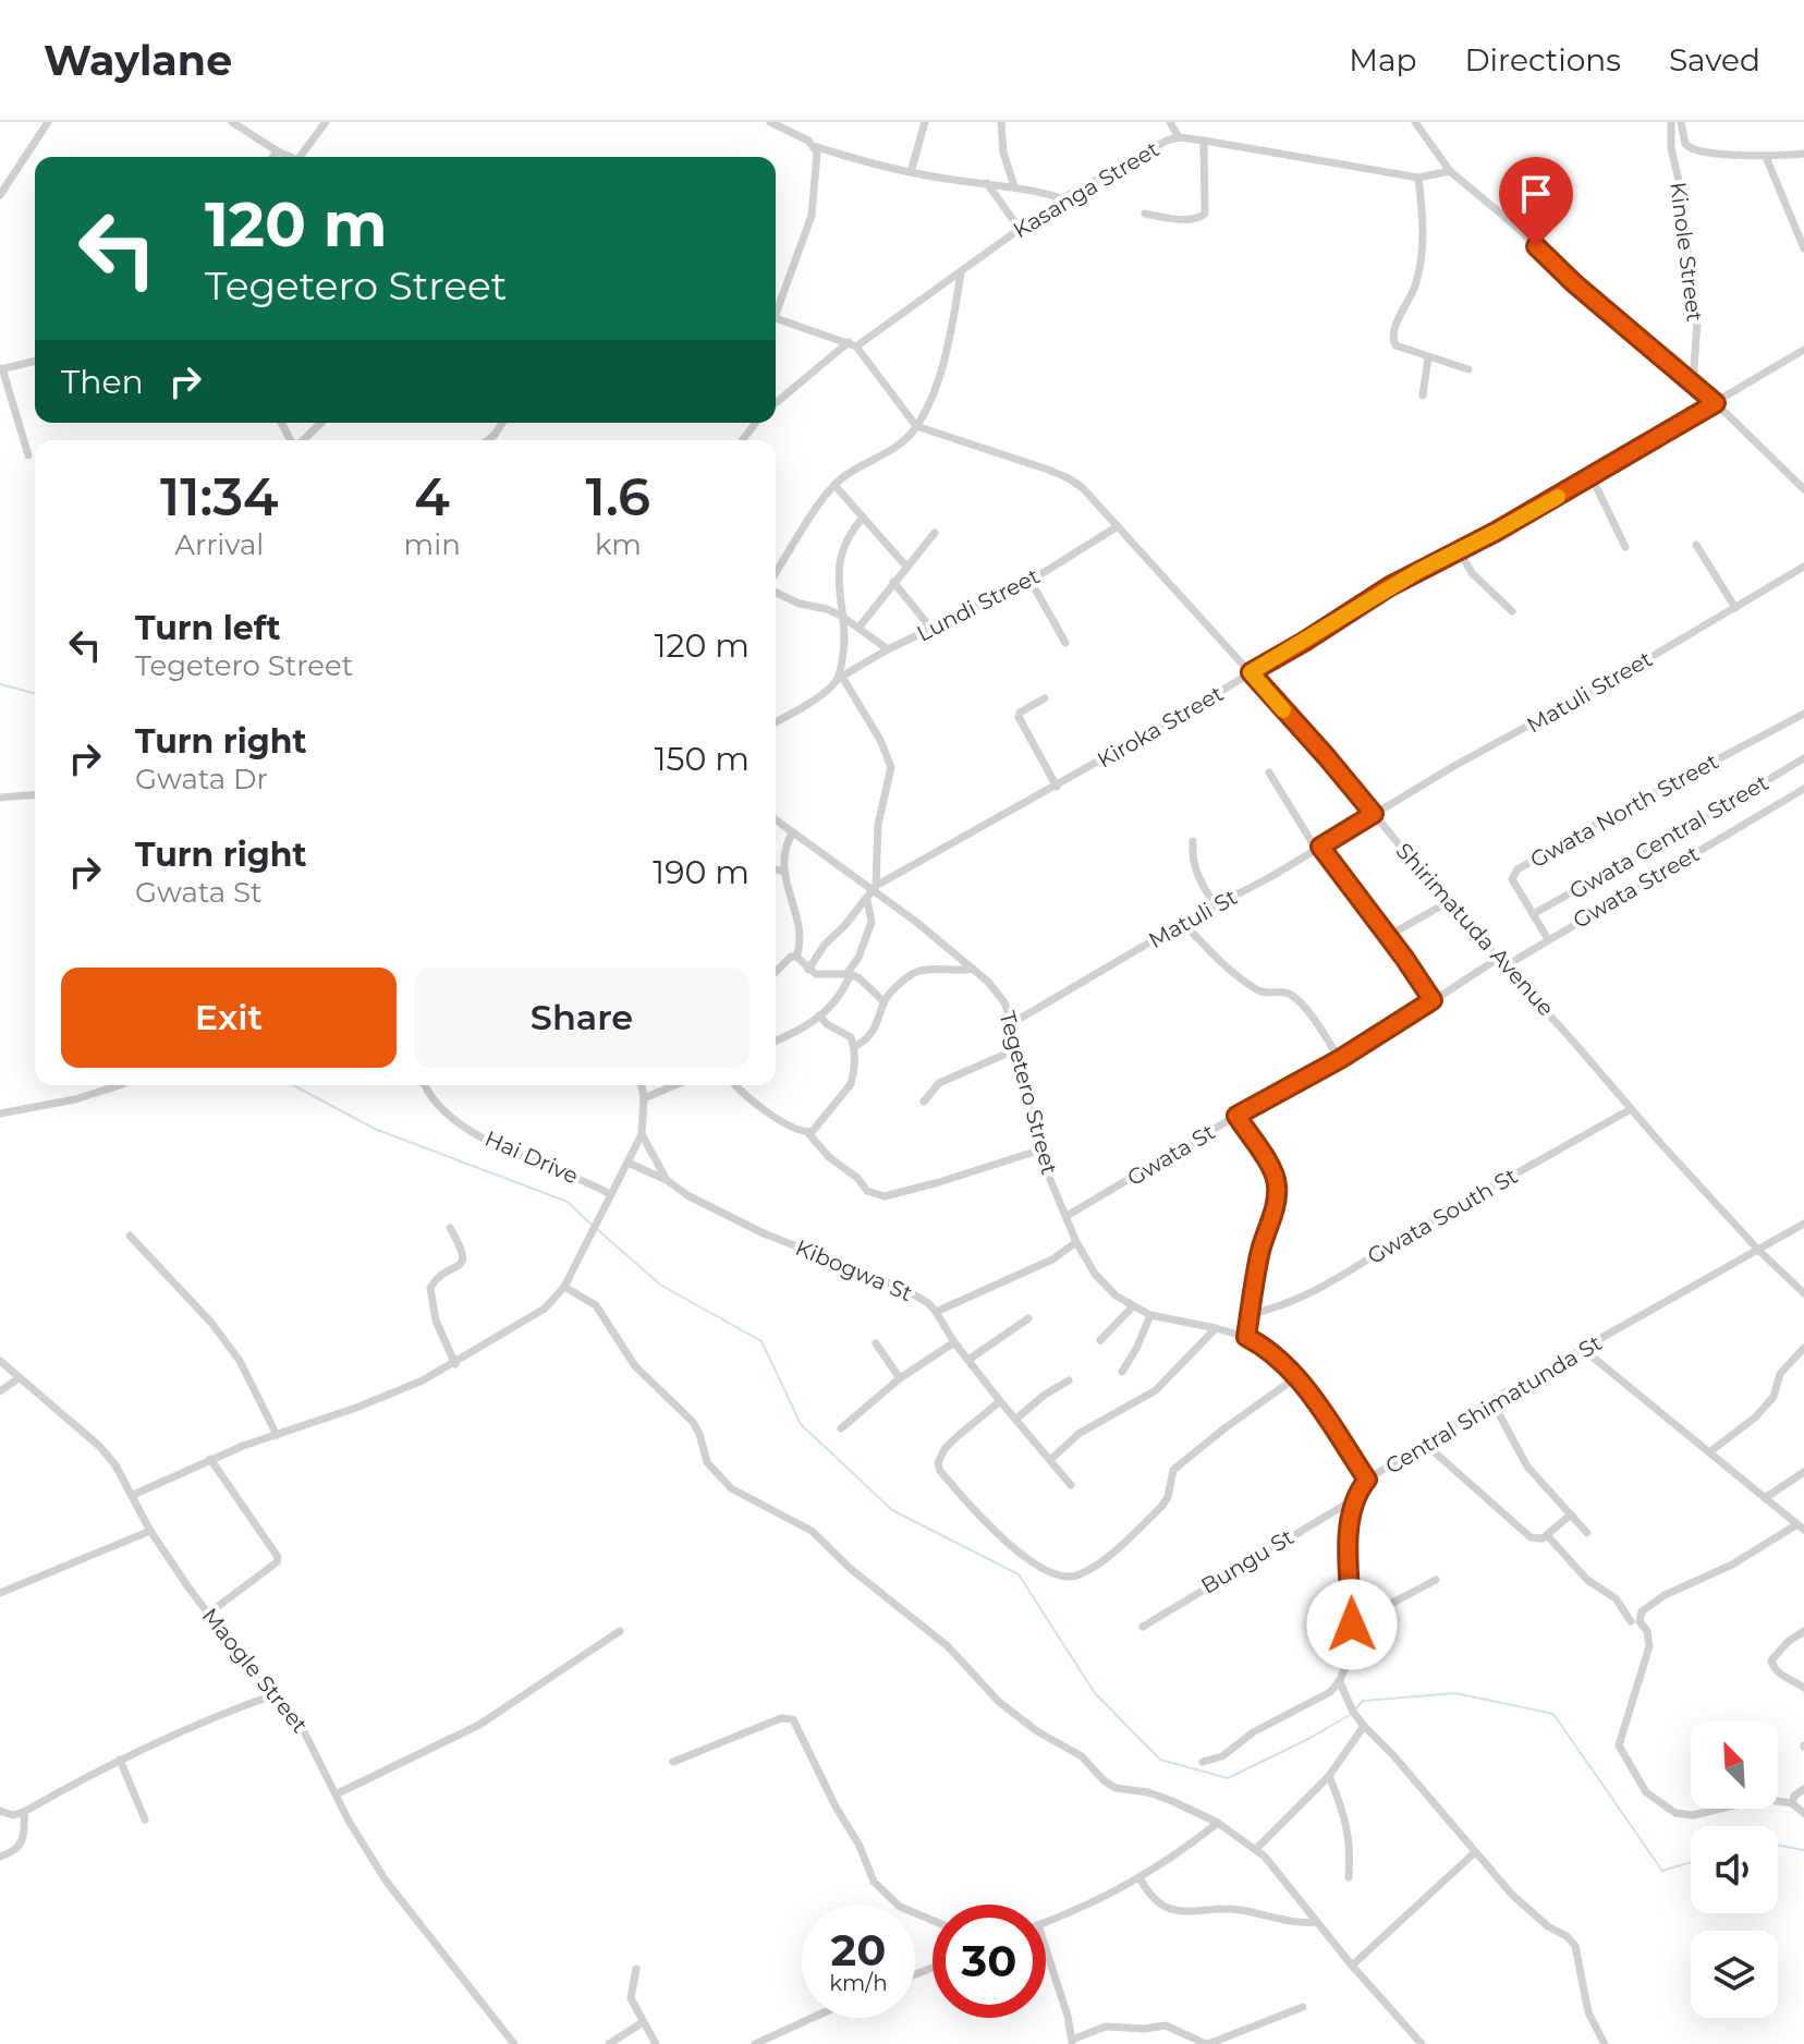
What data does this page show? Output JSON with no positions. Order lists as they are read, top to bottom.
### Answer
{
  "streets": {
    "street": [
      "Kasanga Street",
      "Kinole Street",
      "Lundi Street",
      "Matuli Street",
      "Kiroka Street",
      "Gwata North Street",
      "Gwata Central Street",
      "Gwata Street",
      "Matuli St",
      "Shirimatuda Avenue",
      "Tegetero Street",
      "Gwata St",
      "Hai Drive",
      "Gwata South St",
      "Kibogwa St",
      "Central Shimatunda St",
      "Bungu St",
      "Maogle Street"
    ]
  },
  "crossings": [
    ["Lundi Street", "Shirimatuda Avenue"],
    ["Matuli Street", "Matuli St"],
    ["Matuli Street", "Shirimatuda Avenue"],
    ["Kiroka Street", "Shirimatuda Avenue"],
    ["Kiroka Street", "Tegetero Street"],
    ["Gwata North Street", "Gwata Central Street"],
    ["Gwata North Street", "Gwata Street"],
    ["Gwata Street", "Shirimatuda Avenue"],
    ["Matuli St", "Shirimatuda Avenue"],
    ["Matuli St", "Tegetero Street"],
    ["Shirimatuda Avenue", "Gwata St"],
    ["Shirimatuda Avenue", "Gwata South St"],
    ["Shirimatuda Avenue", "Central Shimatunda St"],
    ["Tegetero Street", "Gwata St"],
    ["Tegetero Street", "Central Shimatunda St"],
    ["Central Shimatunda St", "Bungu St"]
  ],
  "north": "top left",
  "page": {
    "header": "Waylane",
    "nav": ["Map", "Directions", "Saved"],
    "turn": ["120 m", "Tegetero Street"],
    "then": "Then",
    "eta": [
      "11:34",
      "Arrival",
      "4",
      "min",
      "1.6",
      "km"
    ],
    "list": [
      {
        "name": "Turn left",
        "note": "Tegetero Street",
        "value": "120 m"
      },
      {
        "name": "Turn right",
        "note": "Gwata Dr",
        "value": "150 m"
      },
      {
        "name": "Turn right",
        "note": "Gwata St",
        "value": "190 m"
      }
    ],
    "buttons": ["Exit", "Share"],
    "speed": "20 km/h",
    "limit": "30"
  }
}
